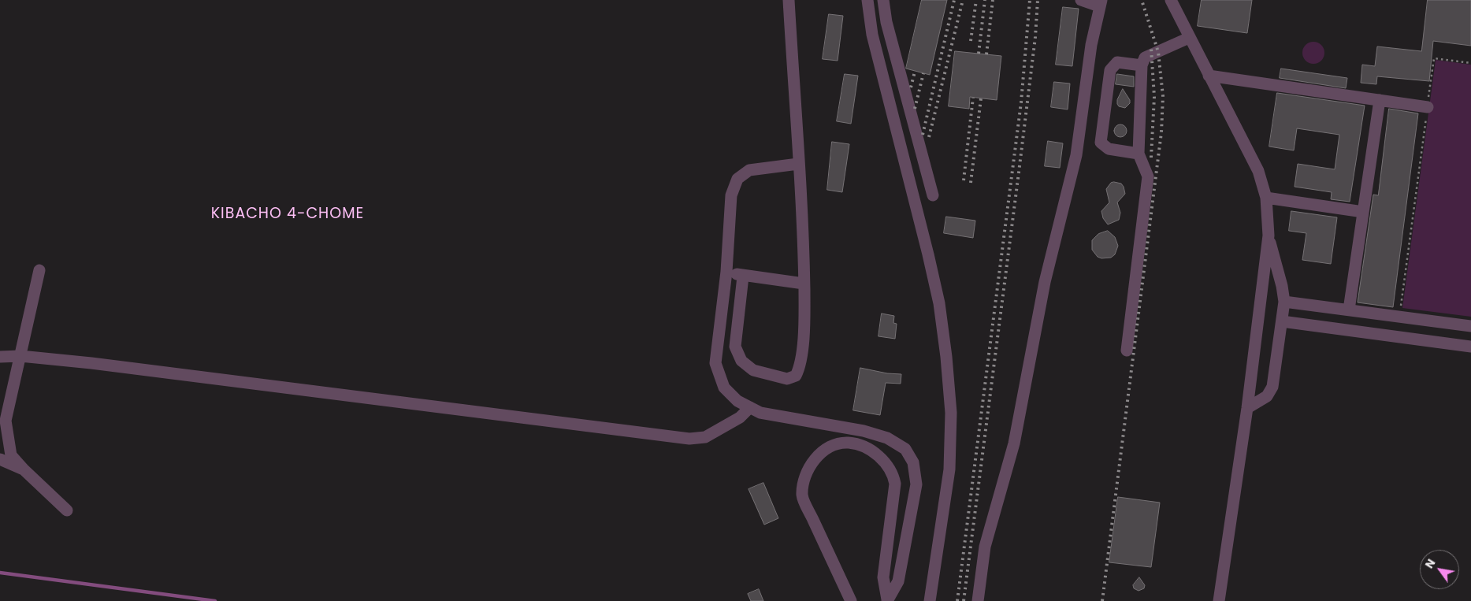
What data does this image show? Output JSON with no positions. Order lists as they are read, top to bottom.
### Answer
{
  "districts": ["KIBACHO 4-CHOME"],
  "north": "top left"
}
